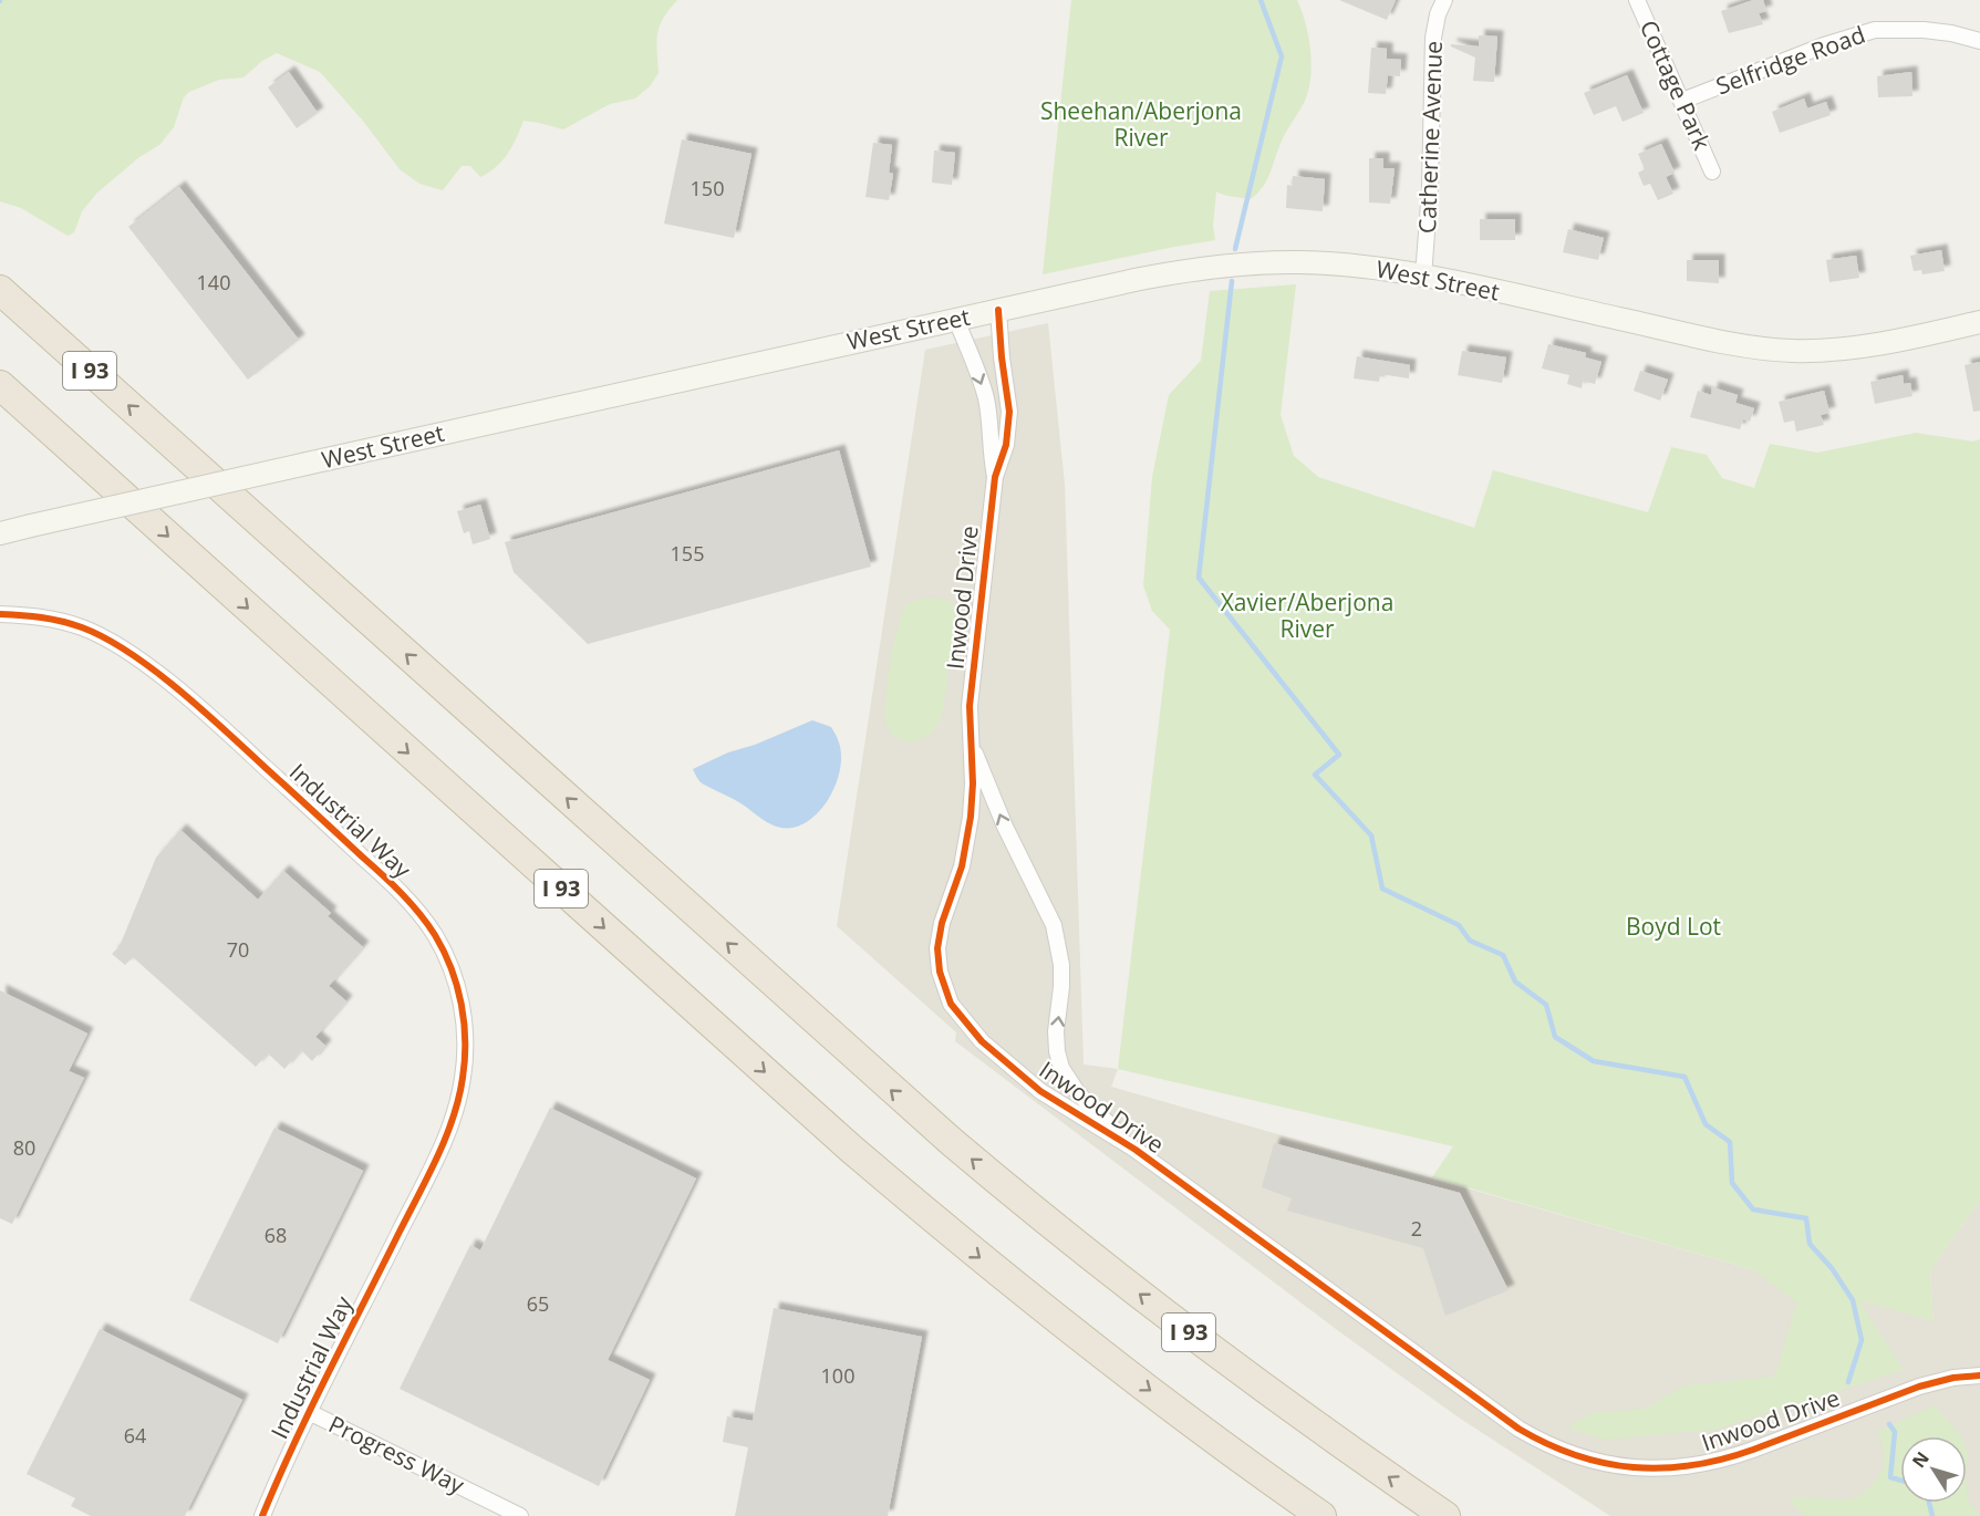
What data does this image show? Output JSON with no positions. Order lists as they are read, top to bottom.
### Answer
{
  "streets": {
    "highway": ["I 93"],
    "main road": ["West Street"],
    "street": [
      "Selfridge Road",
      "Cottage Park",
      "Catherine Avenue",
      "Inwood Drive",
      "Industrial Way",
      "Progress Way"
    ]
  },
  "crossings": [
    ["Selfridge Road", "Cottage Park"],
    ["Catherine Avenue", "West Street"],
    ["West Street", "Inwood Drive"],
    ["Industrial Way", "Progress Way"]
  ],
  "parks": ["Sheehan/Aberjona River", "Xavier/Aberjona River", "Boyd Lot"],
  "house_numbers": [
    "150",
    "140",
    "155",
    "70",
    "80",
    "2",
    "68",
    "65",
    "100",
    "64"
  ],
  "north": "top left"
}
